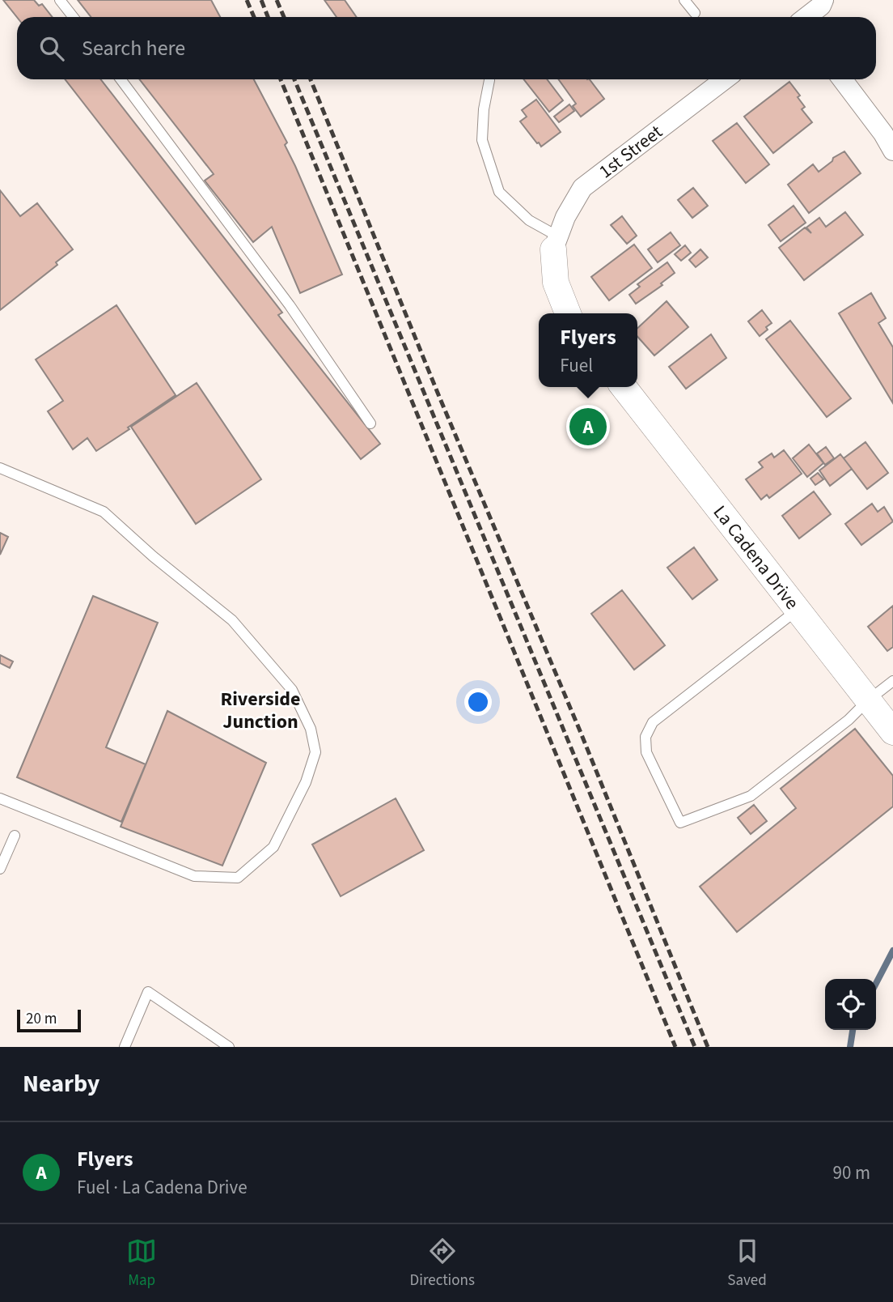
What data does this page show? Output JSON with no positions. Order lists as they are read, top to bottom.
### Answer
{
  "streets": {
    "street": ["1st Street", "La Cadena Drive"]
  },
  "districts": ["Riverside Junction"],
  "scale_bar": "20 m",
  "page": {
    "search": "Search here",
    "popup": ["Flyers", "Fuel"],
    "pins": "A",
    "scale": "20 m",
    "heading": "Nearby",
    "list": [
      {
        "mark": "A",
        "name": "Flyers",
        "note": "Fuel · La Cadena Drive",
        "value": "90 m"
      }
    ],
    "nav": ["Map", "Directions", "Saved"]
  }
}
